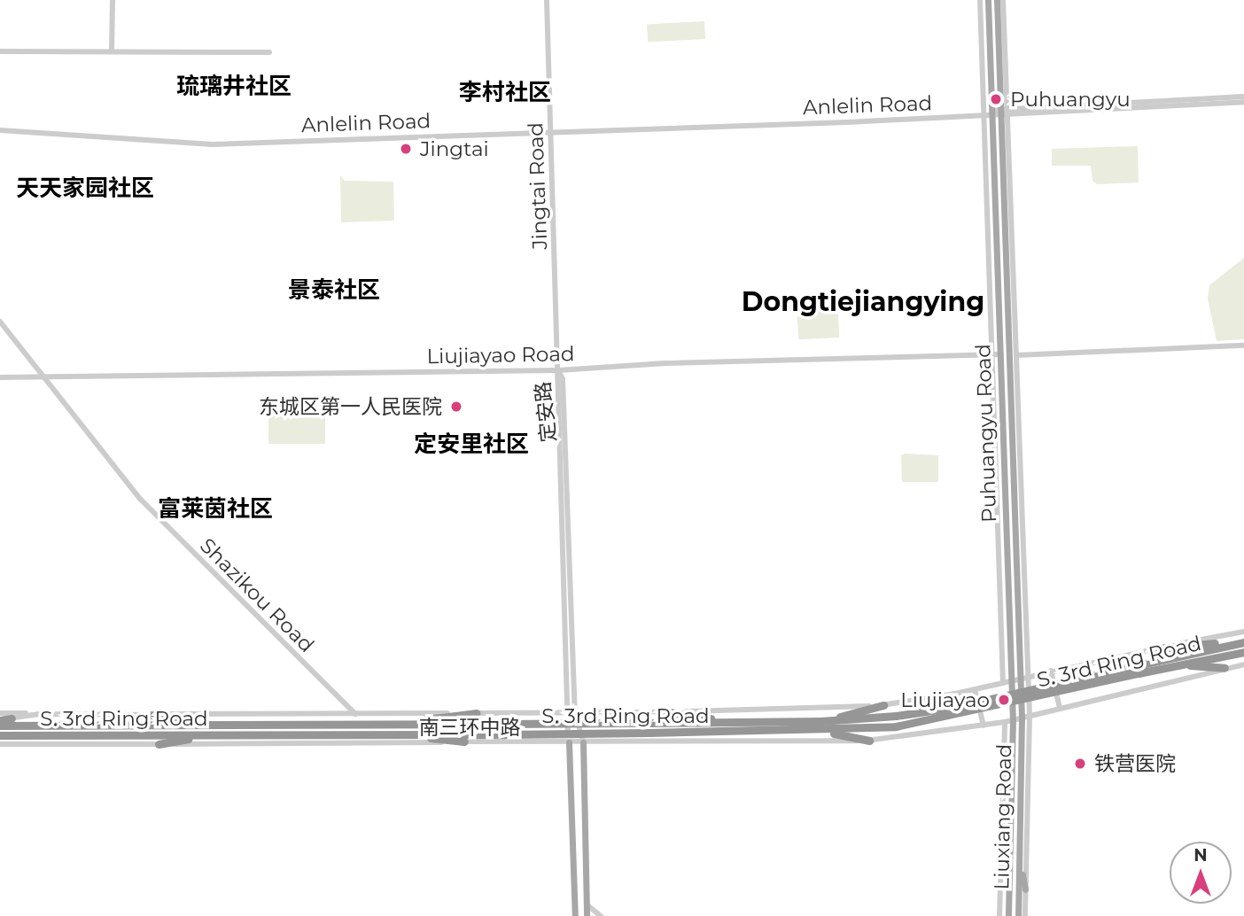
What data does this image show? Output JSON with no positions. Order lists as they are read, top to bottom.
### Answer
{
  "streets": {
    "highway": ["S. 3rd Ring Road"],
    "main road": ["Puhuangyu Road", "Liuxiang Road"],
    "street": [
      "Anlelin Road",
      "Jingtai Road",
      "Liujiayao Road",
      "定安路",
      "Shazikou Road",
      "南三环中路"
    ]
  },
  "crossings": [
    ["Anlelin Road", "Jingtai Road"],
    ["Anlelin Road", "Puhuangyu Road"],
    ["Jingtai Road", "Liujiayao Road"],
    ["Jingtai Road", "定安路"],
    ["Liujiayao Road", "定安路"],
    ["Liujiayao Road", "Puhuangyu Road"],
    ["Liujiayao Road", "Shazikou Road"],
    ["定安路", "南三环中路"],
    ["Puhuangyu Road", "南三环中路"],
    ["Puhuangyu Road", "Liuxiang Road"],
    ["Shazikou Road", "南三环中路"],
    ["南三环中路", "Liuxiang Road"]
  ],
  "districts": [
    "琉璃井社区",
    "李村社区",
    "天天家园社区",
    "景泰社区",
    "Dongtiejiangying",
    "定安里社区",
    "富莱茵社区"
  ],
  "places": [
    "Puhuangyu",
    "Jingtai",
    "东城区第一人民医院",
    "Liujiayao",
    "铁营医院"
  ],
  "north": "top"
}
